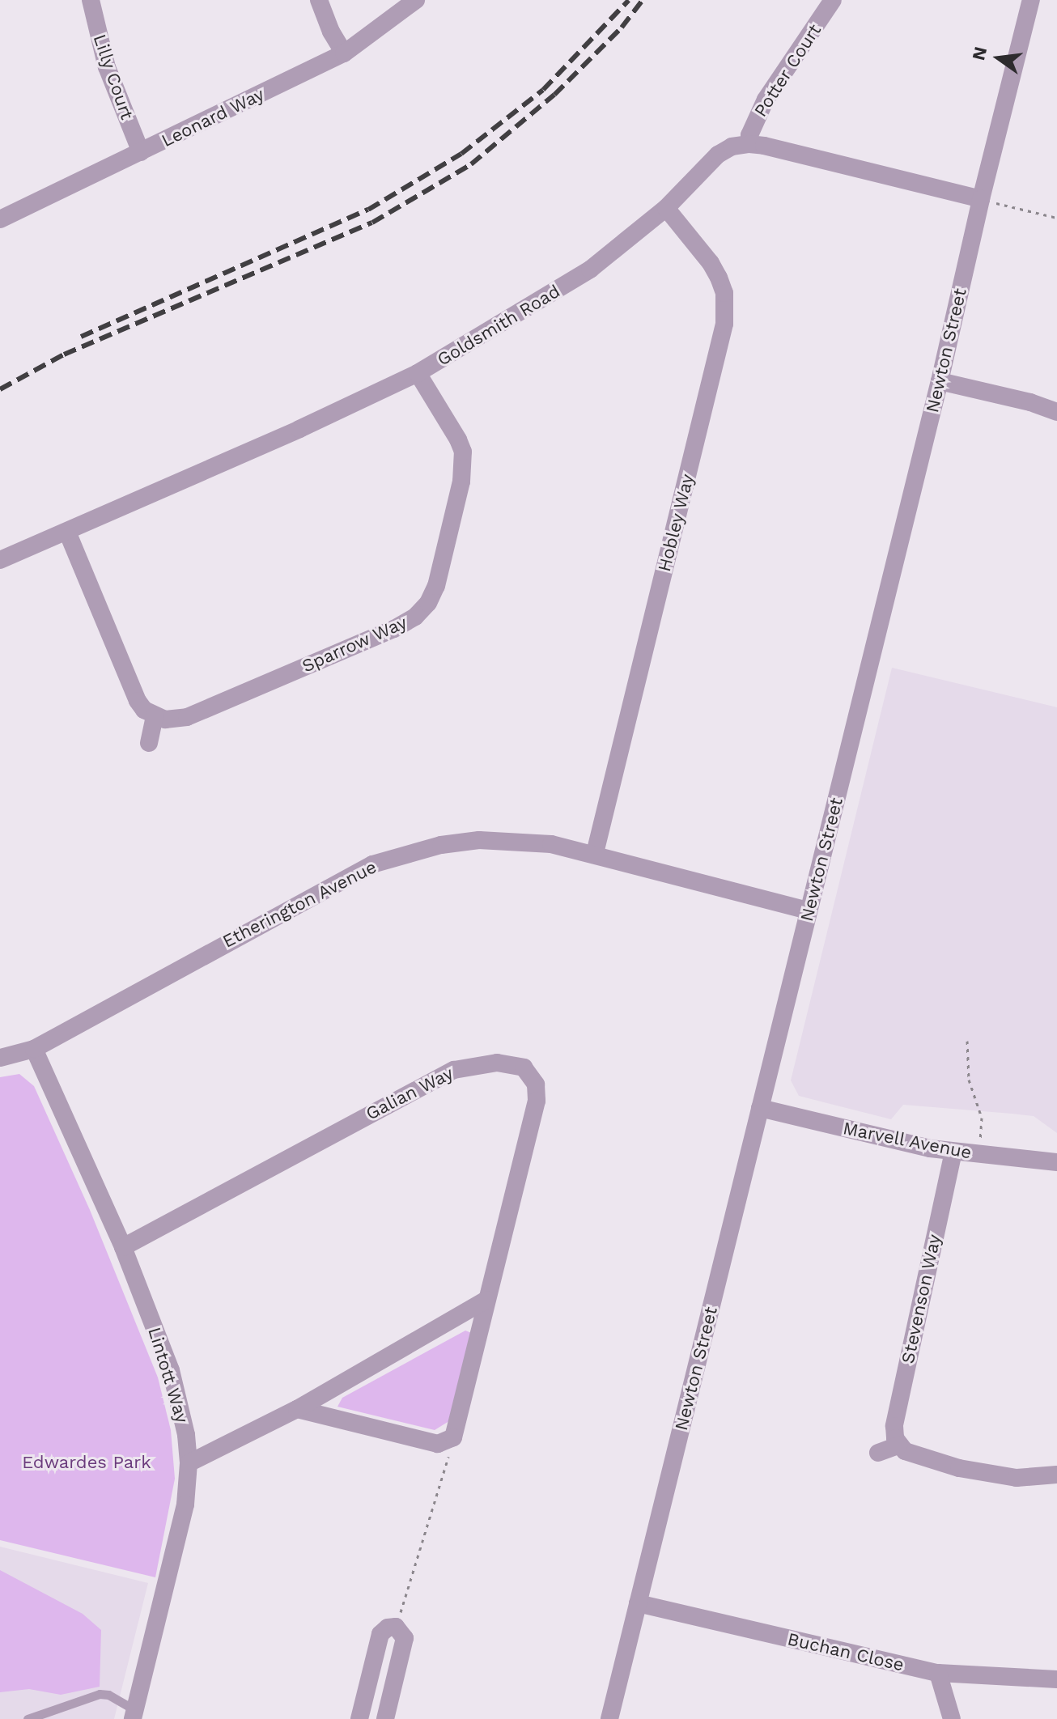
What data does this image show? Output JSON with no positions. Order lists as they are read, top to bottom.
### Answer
{
  "streets": {
    "street": [
      "Potter Court",
      "Lilly Court",
      "Leonard Way",
      "Goldsmith Road",
      "Newton Street",
      "Hobley Way",
      "Sparrow Way",
      "Etherington Avenue",
      "Galian Way",
      "Marvell Avenue",
      "Stevenson Way",
      "Lintott Way",
      "Buchan Close"
    ]
  },
  "crossings": [
    ["Potter Court", "Goldsmith Road"],
    ["Lilly Court", "Leonard Way"],
    ["Goldsmith Road", "Hobley Way"],
    ["Goldsmith Road", "Sparrow Way"],
    ["Newton Street", "Etherington Avenue"],
    ["Newton Street", "Marvell Avenue"],
    ["Newton Street", "Buchan Close"],
    ["Hobley Way", "Etherington Avenue"],
    ["Etherington Avenue", "Lintott Way"],
    ["Galian Way", "Lintott Way"],
    ["Marvell Avenue", "Stevenson Way"]
  ],
  "parks": ["Edwardes Park"],
  "north": "left"
}
